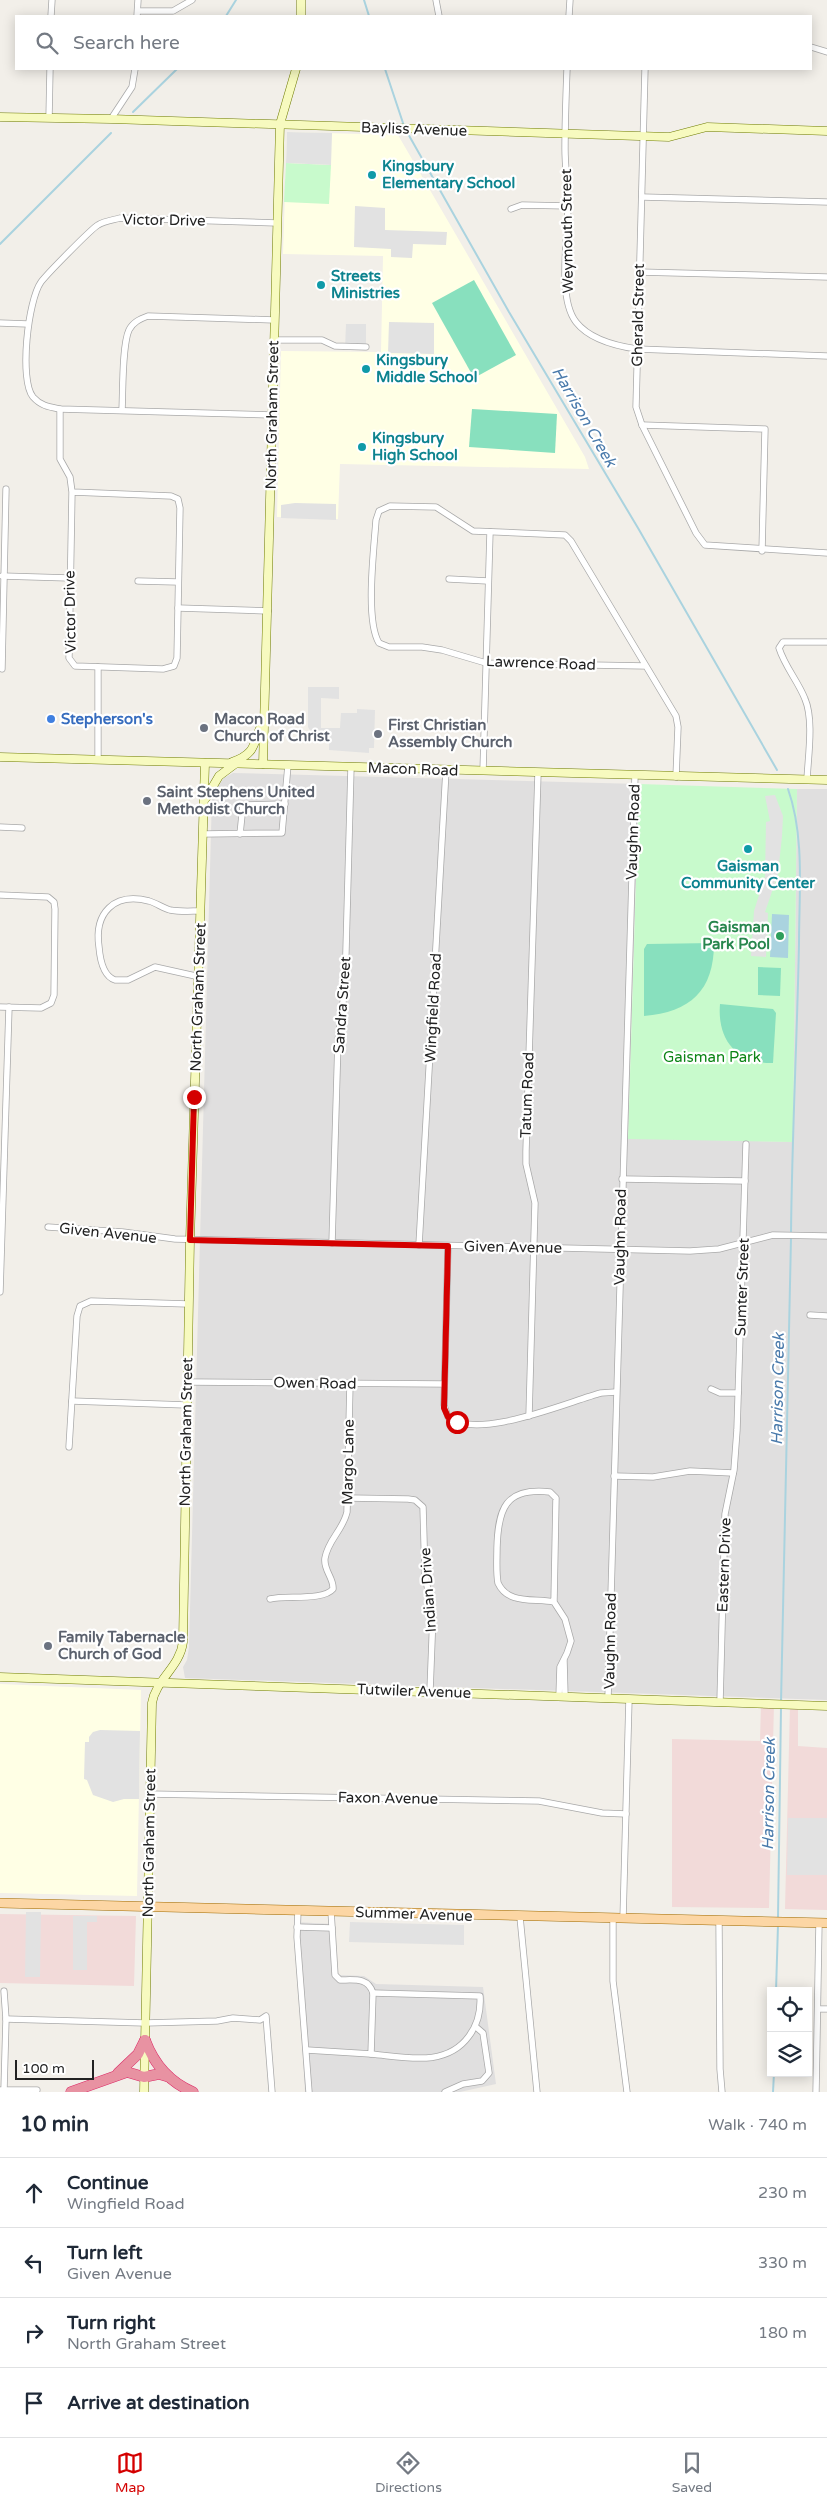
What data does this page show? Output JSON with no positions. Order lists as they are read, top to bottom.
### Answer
{
  "streets": {
    "main road": [
      "Bayliss Avenue",
      "North Graham Street",
      "Macon Road",
      "Tutwiler Avenue",
      "Summer Avenue"
    ],
    "street": [
      "Victor Drive",
      "Weymouth Street",
      "Gherald Street",
      "Lawrence Road",
      "Vaughn Road",
      "Sandra Street",
      "Wingfield Road",
      "Tatum Road",
      "Given Avenue",
      "Sumter Street",
      "Owen Road",
      "Margo Lane",
      "Eastern Drive",
      "Indian Drive",
      "Faxon Avenue"
    ]
  },
  "crossings": [
    ["Bayliss Avenue", "Weymouth Street"],
    ["Bayliss Avenue", "Gherald Street"],
    ["Bayliss Avenue", "North Graham Street"],
    ["Victor Drive", "North Graham Street"],
    ["Weymouth Street", "Gherald Street"],
    ["North Graham Street", "Macon Road"],
    ["North Graham Street", "Given Avenue"],
    ["North Graham Street", "Owen Road"],
    ["North Graham Street", "Tutwiler Avenue"],
    ["North Graham Street", "Faxon Avenue"],
    ["North Graham Street", "Summer Avenue"],
    ["Macon Road", "Vaughn Road"],
    ["Macon Road", "Sandra Street"],
    ["Macon Road", "Wingfield Road"],
    ["Macon Road", "Tatum Road"],
    ["Vaughn Road", "Given Avenue"],
    ["Vaughn Road", "Tutwiler Avenue"],
    ["Vaughn Road", "Faxon Avenue"],
    ["Vaughn Road", "Summer Avenue"],
    ["Sandra Street", "Given Avenue"],
    ["Wingfield Road", "Given Avenue"],
    ["Tatum Road", "Given Avenue"],
    ["Given Avenue", "Sumter Street"],
    ["Sumter Street", "Eastern Drive"],
    ["Owen Road", "Margo Lane"],
    ["Margo Lane", "Indian Drive"],
    ["Eastern Drive", "Tutwiler Avenue"],
    ["Indian Drive", "Tutwiler Avenue"]
  ],
  "water": ["Harrison Creek"],
  "parks": ["Gaisman Park"],
  "places": [
    "Kingsbury Elementary School",
    "Streets Ministries",
    "Kingsbury Middle School",
    "Kingsbury High School",
    "Stepherson's",
    "Macon Road Church of Christ",
    "First Christian Assembly Church",
    "Saint Stephens United Methodist Church",
    "Gaisman Community Center",
    "Gaisman Park Pool",
    "Family Tabernacle Church of God"
  ],
  "scale_bar": "100 m",
  "page": {
    "search": "Search here",
    "scale": "100 m",
    "heading": ["10 min", "Walk · 740 m"],
    "list": [
      ["Continue", "Wingfield Road", "230 m"],
      ["Turn left", "Given Avenue", "330 m"],
      ["Turn right", "North Graham Street", "180 m"],
      "Arrive at destination"
    ],
    "nav": ["Map", "Directions", "Saved"]
  }
}
